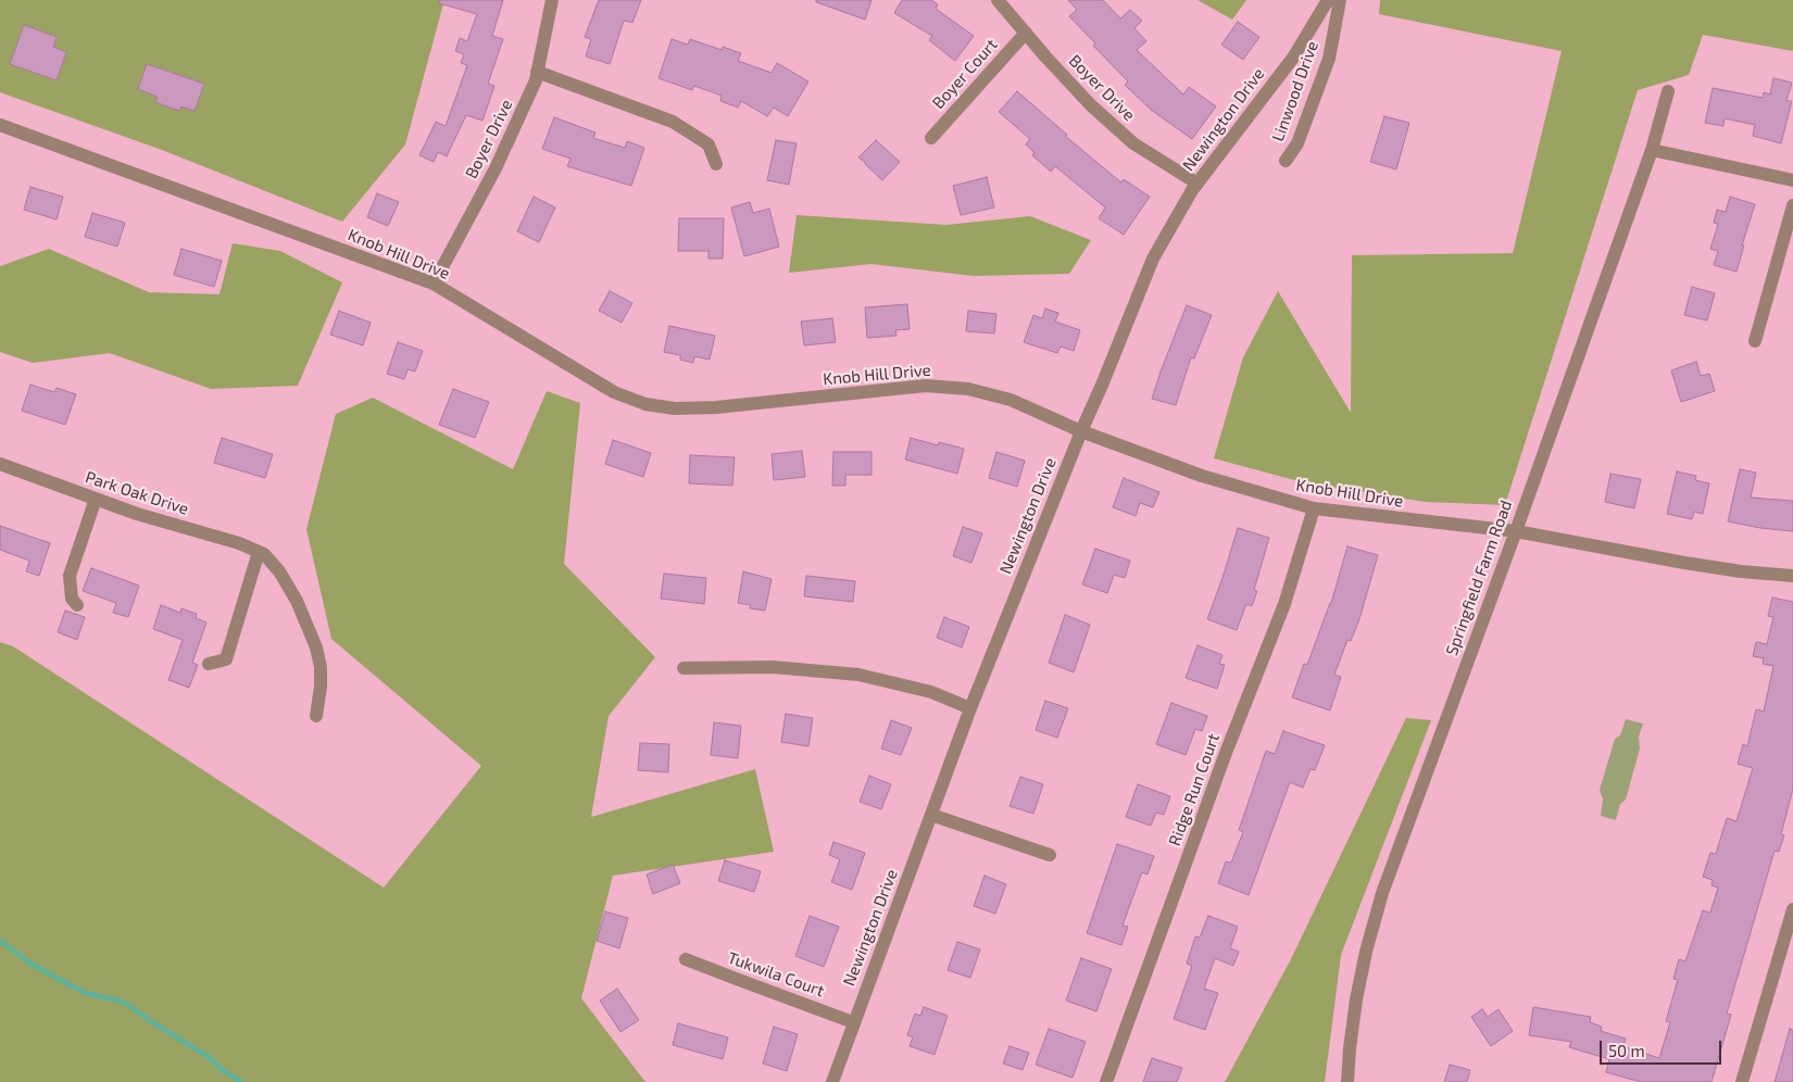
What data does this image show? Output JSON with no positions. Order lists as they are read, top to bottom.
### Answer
{
  "streets": {
    "street": [
      "Boyer Court",
      "Boyer Drive",
      "Linwood Drive",
      "Newington Drive",
      "Knob Hill Drive",
      "Park Oak Drive",
      "Springfield Farm Road",
      "Ridge Run Court",
      "Tukwila Court"
    ]
  },
  "crossings": [
    ["Boyer Court", "Boyer Drive"],
    ["Boyer Drive", "Newington Drive"],
    ["Boyer Drive", "Knob Hill Drive"],
    ["Newington Drive", "Knob Hill Drive"],
    ["Newington Drive", "Tukwila Court"],
    ["Knob Hill Drive", "Springfield Farm Road"],
    ["Knob Hill Drive", "Ridge Run Court"]
  ],
  "scale_bar": "50 m"
}
